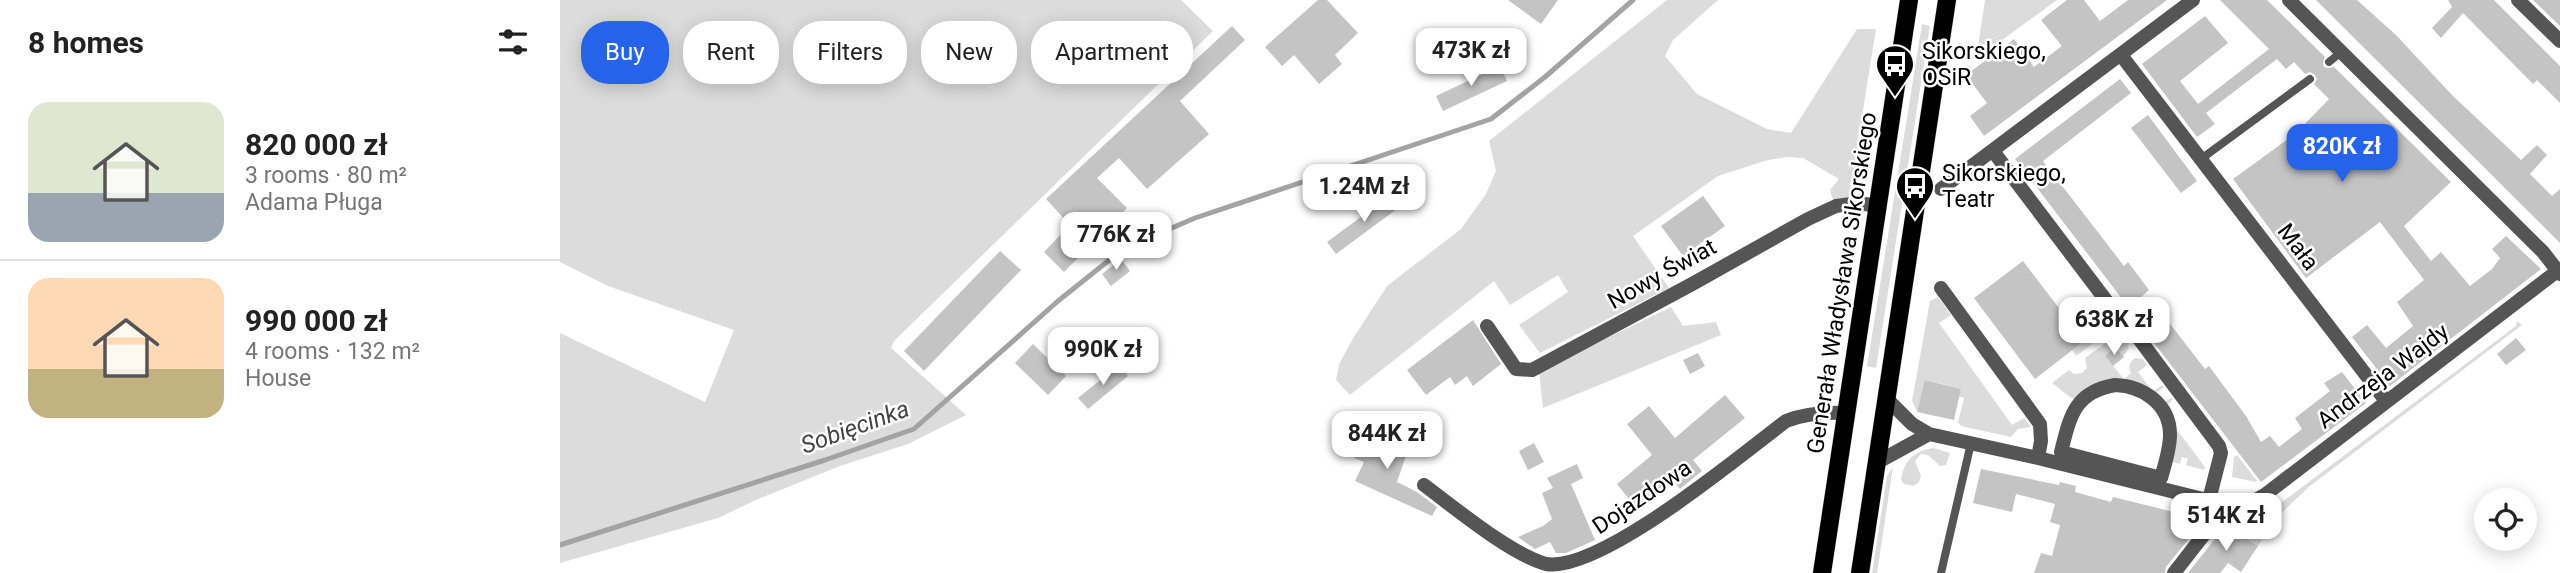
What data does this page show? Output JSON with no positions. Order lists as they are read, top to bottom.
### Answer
{
  "streets": {
    "main road": ["Generała Władysława Sikorskiego"],
    "street": [
      "Mała",
      "Nowy Świat",
      "Andrzeja Wajdy",
      "Dojazdowa"
    ]
  },
  "crossings": [
    ["Mała", "Andrzeja Wajdy"],
    ["Nowy Świat", "Generała Władysława Sikorskiego"],
    ["Generała Władysława Sikorskiego", "Dojazdowa"]
  ],
  "water": ["Sobięcinka"],
  "places": {
    "bus stop": ["Sikorskiego, OSiR", "Sikorskiego, Teatr"]
  },
  "page": {
    "heading": "8 homes",
    "chip": [
      "Buy",
      "Rent",
      "Filters",
      "New",
      "Apartment"
    ],
    "price": [
      "473K zł",
      "820K zł",
      "1.24M zł",
      "776K zł",
      "638K zł",
      "990K zł",
      "844K zł",
      "514K zł"
    ],
    "list": [
      {
        "name": "820 000 zł",
        "note": "3 rooms · 80 m² · Adama Pługa"
      },
      {
        "name": "990 000 zł",
        "note": "4 rooms · 132 m² · House"
      }
    ]
  }
}
